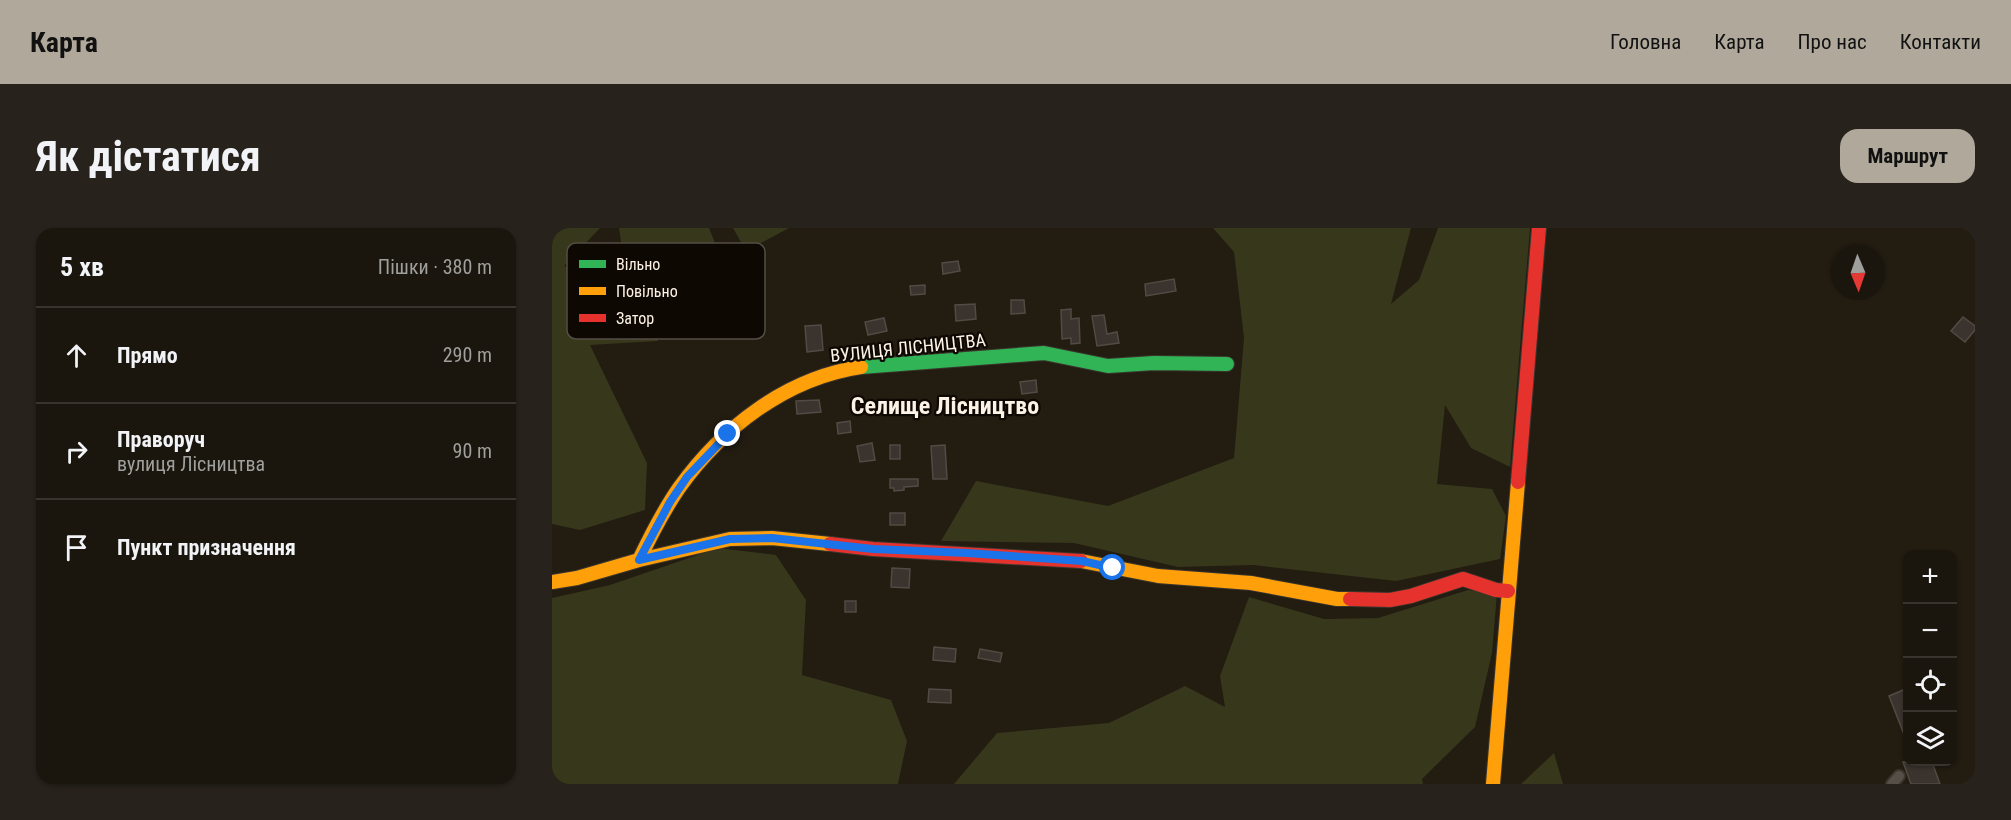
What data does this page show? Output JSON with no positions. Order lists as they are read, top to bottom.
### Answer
{
  "streets": {
    "street": ["ВУЛИЦЯ ЛІСНИЦТВА"]
  },
  "districts": ["Селище Лісництво"],
  "legend": ["Вільно", "Повільно", "Затор"],
  "north": "bottom",
  "page": {
    "header": "Карта",
    "nav": [
      "Головна",
      "Карта",
      "Про нас",
      "Контакти"
    ],
    "buttons": "Маршрут",
    "title": "Як дістатися",
    "heading": ["5 хв", "Пішки · 380 m"],
    "list": [
      ["Прямо", "290 m"],
      ["Праворуч", "вулиця Лісництва", "90 m"],
      "Пункт призначення"
    ],
    "map_buttons": ["+", "−"]
  }
}
